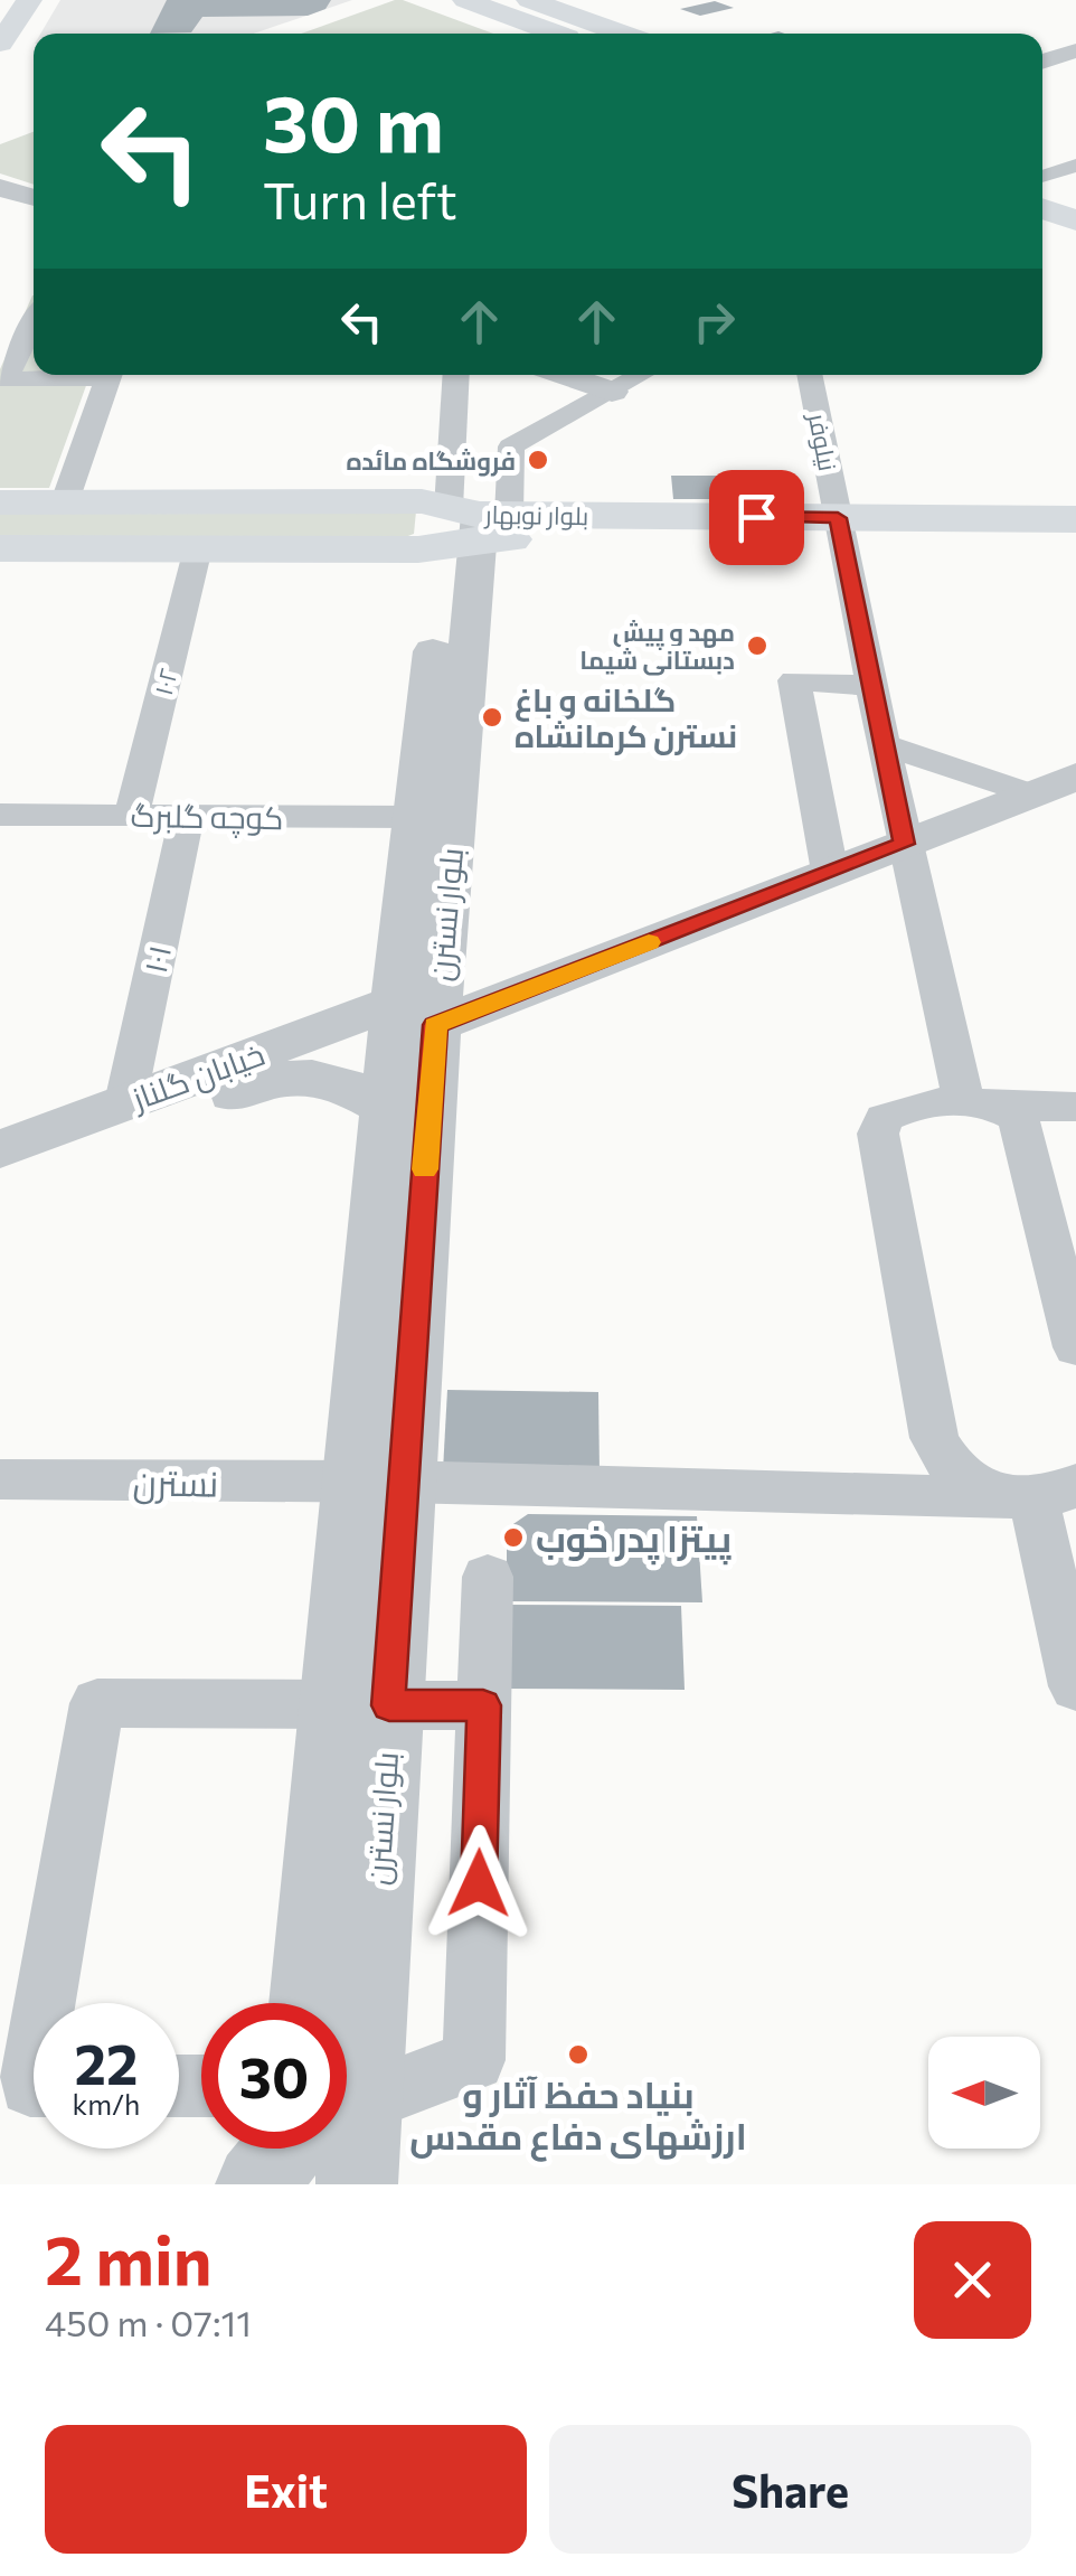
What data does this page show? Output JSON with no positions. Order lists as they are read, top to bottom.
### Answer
{
  "streets": {
    "main road": ["بلوار نوبهار"],
    "street": [
      "نیلوفر",
      "۱۰۲",
      "کوچه گلبرگ",
      "بلوار نسترن",
      "۱۰۱",
      "خیابان گلناز",
      "نسترن"
    ]
  },
  "crossings": [
    ["نیلوفر", "بلوار نوبهار"],
    ["نیلوفر", "خیابان گلناز"],
    ["بلوار نوبهار", "۱۰۲"],
    ["بلوار نوبهار", "بلوار نسترن"],
    ["۱۰۲", "کوچه گلبرگ"],
    ["کوچه گلبرگ", "بلوار نسترن"],
    ["کوچه گلبرگ", "۱۰۱"],
    ["بلوار نسترن", "خیابان گلناز"],
    ["بلوار نسترن", "نسترن"],
    ["۱۰۱", "خیابان گلناز"]
  ],
  "places": [
    "فروشگاه مائده",
    "مهد و پیش دبستانی شیما",
    "گلخانه و باغ نسترن کرمانشاه",
    "پیتزا پدر خوب",
    "بنیاد حفظ آثار و ارزشهای دفاع مقدس"
  ],
  "north": "left",
  "page": {
    "turn": ["30 m", "Turn left"],
    "speed": "22 km/h",
    "limit": "30",
    "heading": ["2 min", "450 m · 07:11"],
    "buttons": ["Exit", "Share"]
  }
}
